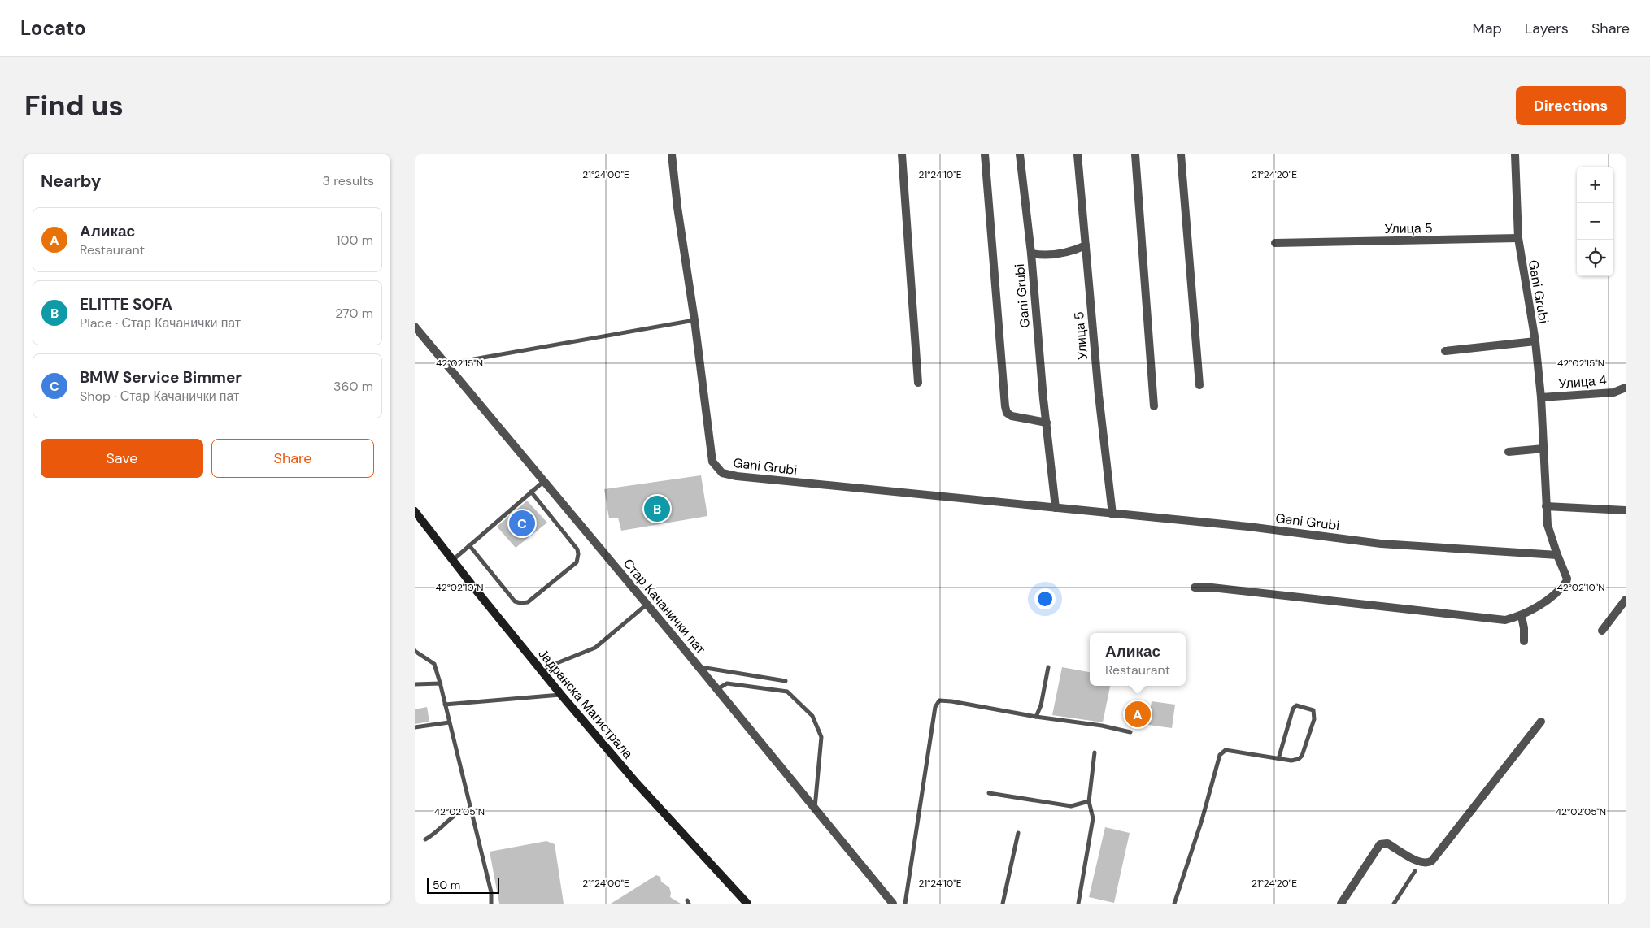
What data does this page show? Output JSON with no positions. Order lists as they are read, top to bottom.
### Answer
{
  "streets": {
    "street": [
      "Улица 5",
      "Gani Grubi",
      "Улица 4",
      "Стар Качанички пат",
      "Јадранска Магистрала"
    ]
  },
  "crossings": [
    ["Улица 5", "Gani Grubi"],
    ["Gani Grubi", "Улица 4"]
  ],
  "scale_bar": "50 m",
  "page": {
    "header": "Locato",
    "nav": ["Map", "Layers", "Share"],
    "buttons": [
      "Directions",
      ["Save", "Share"]
    ],
    "title": "Find us",
    "heading": ["Nearby", "3 results"],
    "map_buttons": ["+", "−"],
    "list": [
      {
        "mark": "A",
        "name": "Аликас",
        "note": "Restaurant",
        "value": "100 m"
      },
      {
        "mark": "B",
        "name": "ELITTE SOFA",
        "note": "Place · Стар Качанички пат",
        "value": "270 m"
      },
      {
        "mark": "C",
        "name": "BMW Service Bimmer",
        "note": "Shop · Стар Качанички пат",
        "value": "360 m"
      }
    ],
    "pins": ["B", "C", "A"],
    "popup": ["Аликас", "Restaurant"],
    "scale": "50 m"
  },
  "coordinates": [
    "21°24'00\"E",
    "21°24'10\"E",
    "21°24'20\"E",
    "42°02'15\"N",
    "42°02'10\"N",
    "42°02'05\"N"
  ]
}
